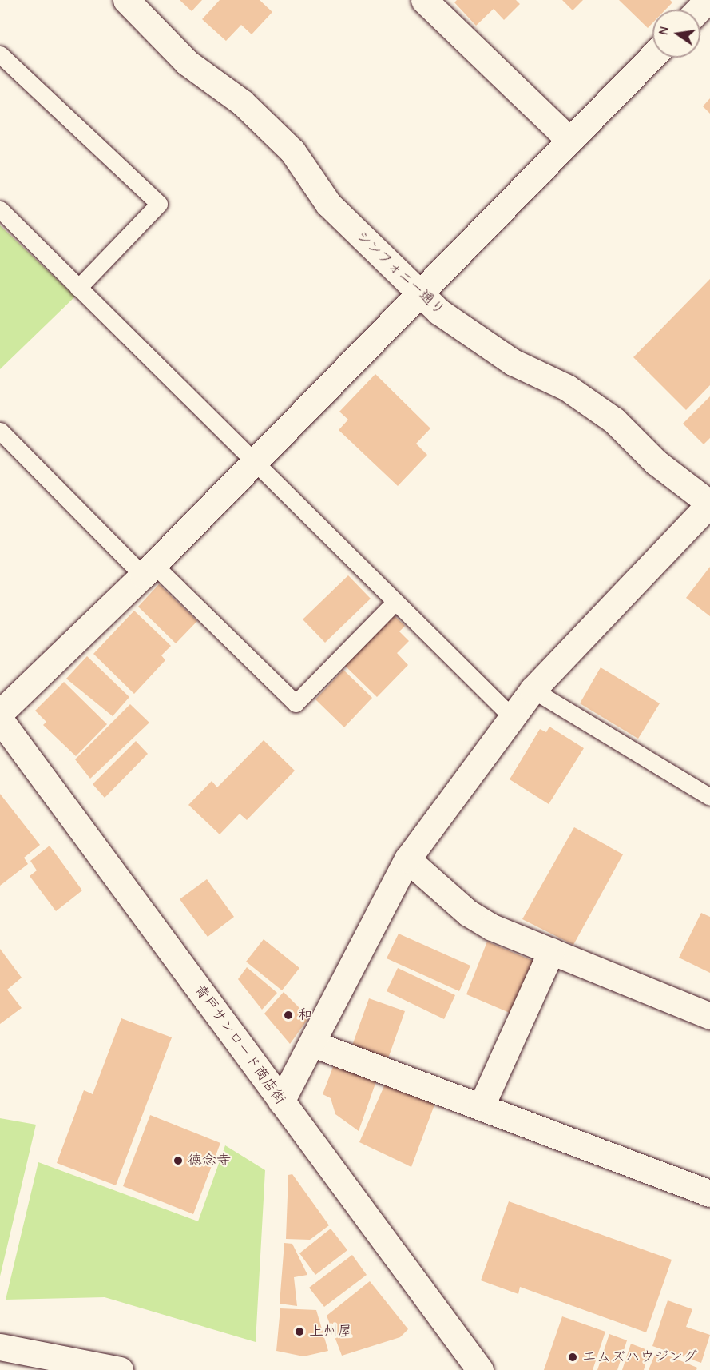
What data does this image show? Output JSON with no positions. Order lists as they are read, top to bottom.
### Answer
{
  "streets": {
    "street": ["シンフォニー通り", "青戸サンロード商店街"]
  },
  "places": [
    "和",
    "徳念寺",
    "上州屋",
    "エムズハウジング"
  ],
  "north": "left"
}
